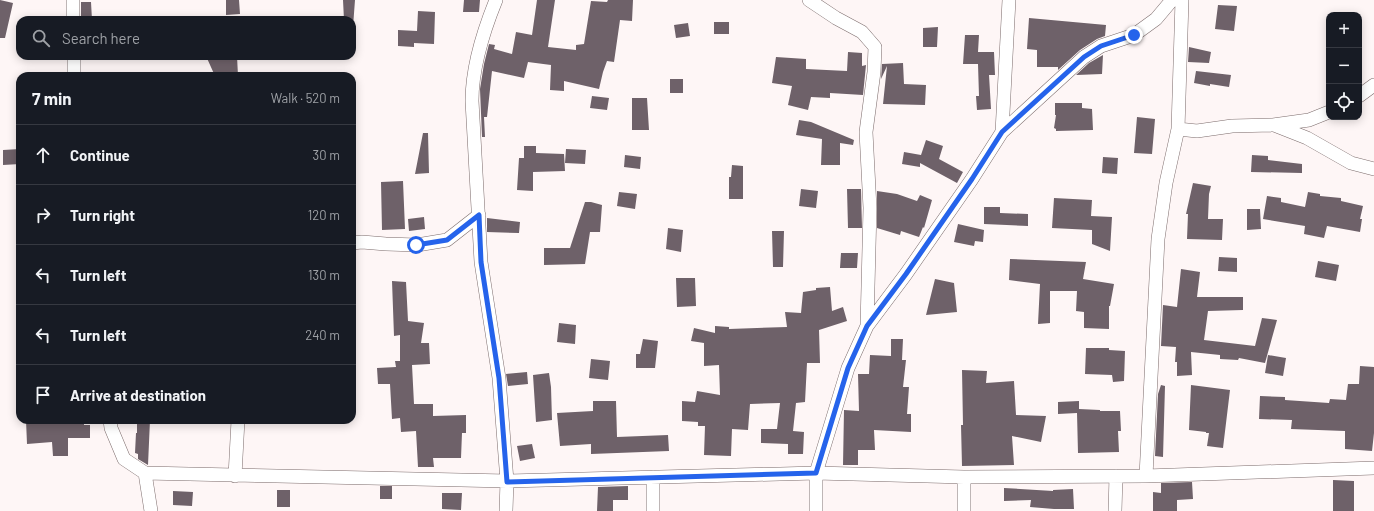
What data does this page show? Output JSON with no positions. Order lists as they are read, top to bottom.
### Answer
{
  "page": {
    "map_buttons": ["+", "−"],
    "search": "Search here",
    "heading": ["7 min", "Walk · 520 m"],
    "list": [
      ["Continue", "30 m"],
      ["Turn right", "120 m"],
      ["Turn left", "130 m"],
      ["Turn left", "240 m"],
      "Arrive at destination"
    ]
  }
}
